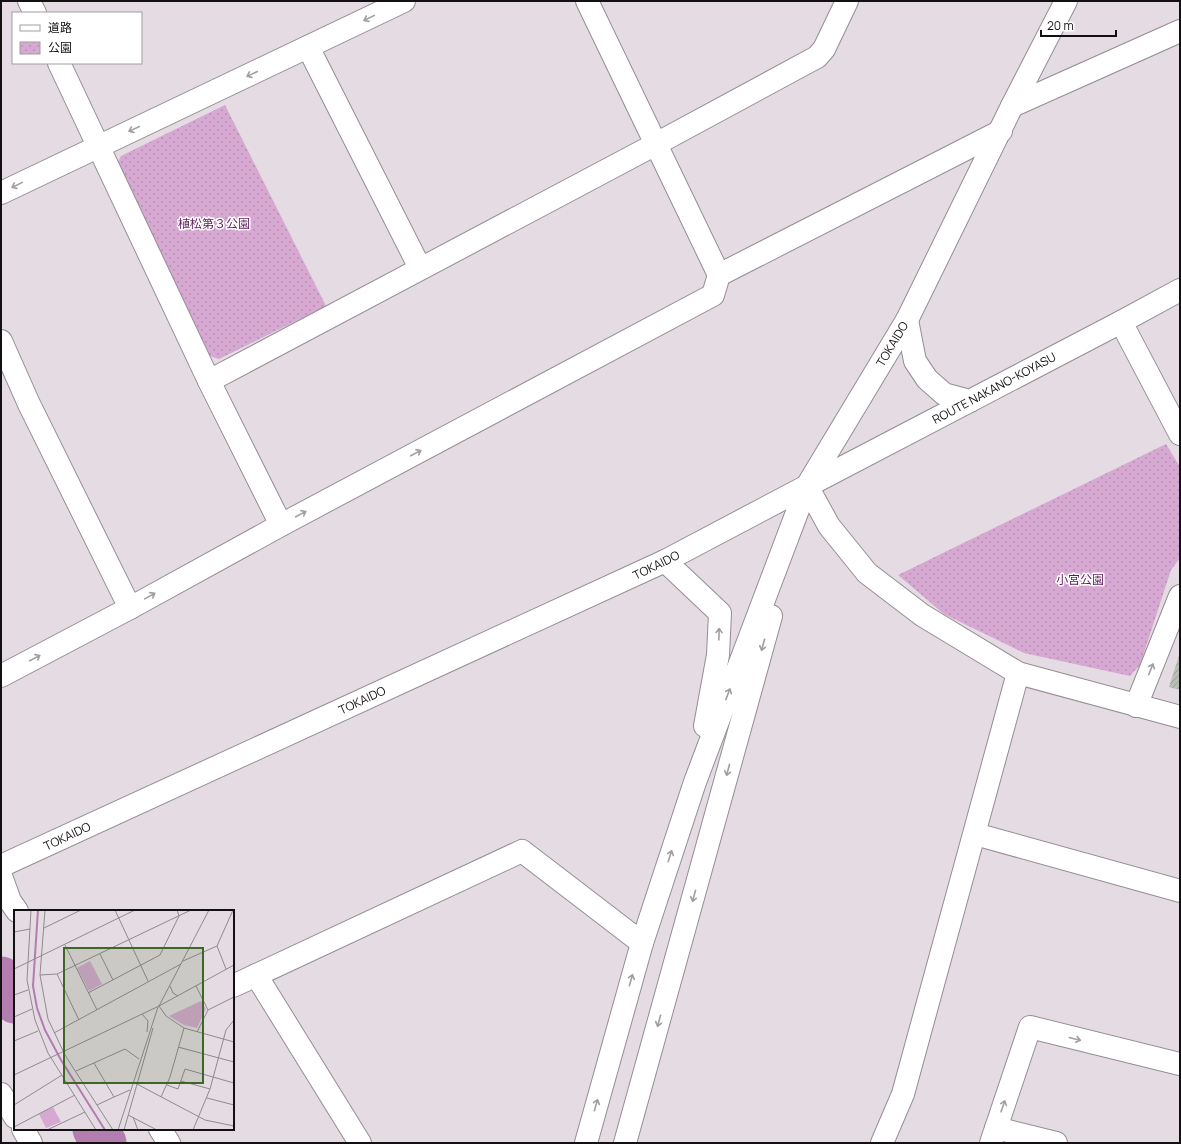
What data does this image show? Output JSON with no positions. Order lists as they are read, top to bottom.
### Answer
{
  "streets": {
    "main road": ["TOKAIDO", "ROUTE NAKANO-KOYASU"]
  },
  "crossings": [
    ["TOKAIDO", "ROUTE NAKANO-KOYASU"]
  ],
  "parks": ["植松第３公園", "小宮公園"],
  "legend": ["道路", "公園"],
  "scale_bar": "20 m"
}
